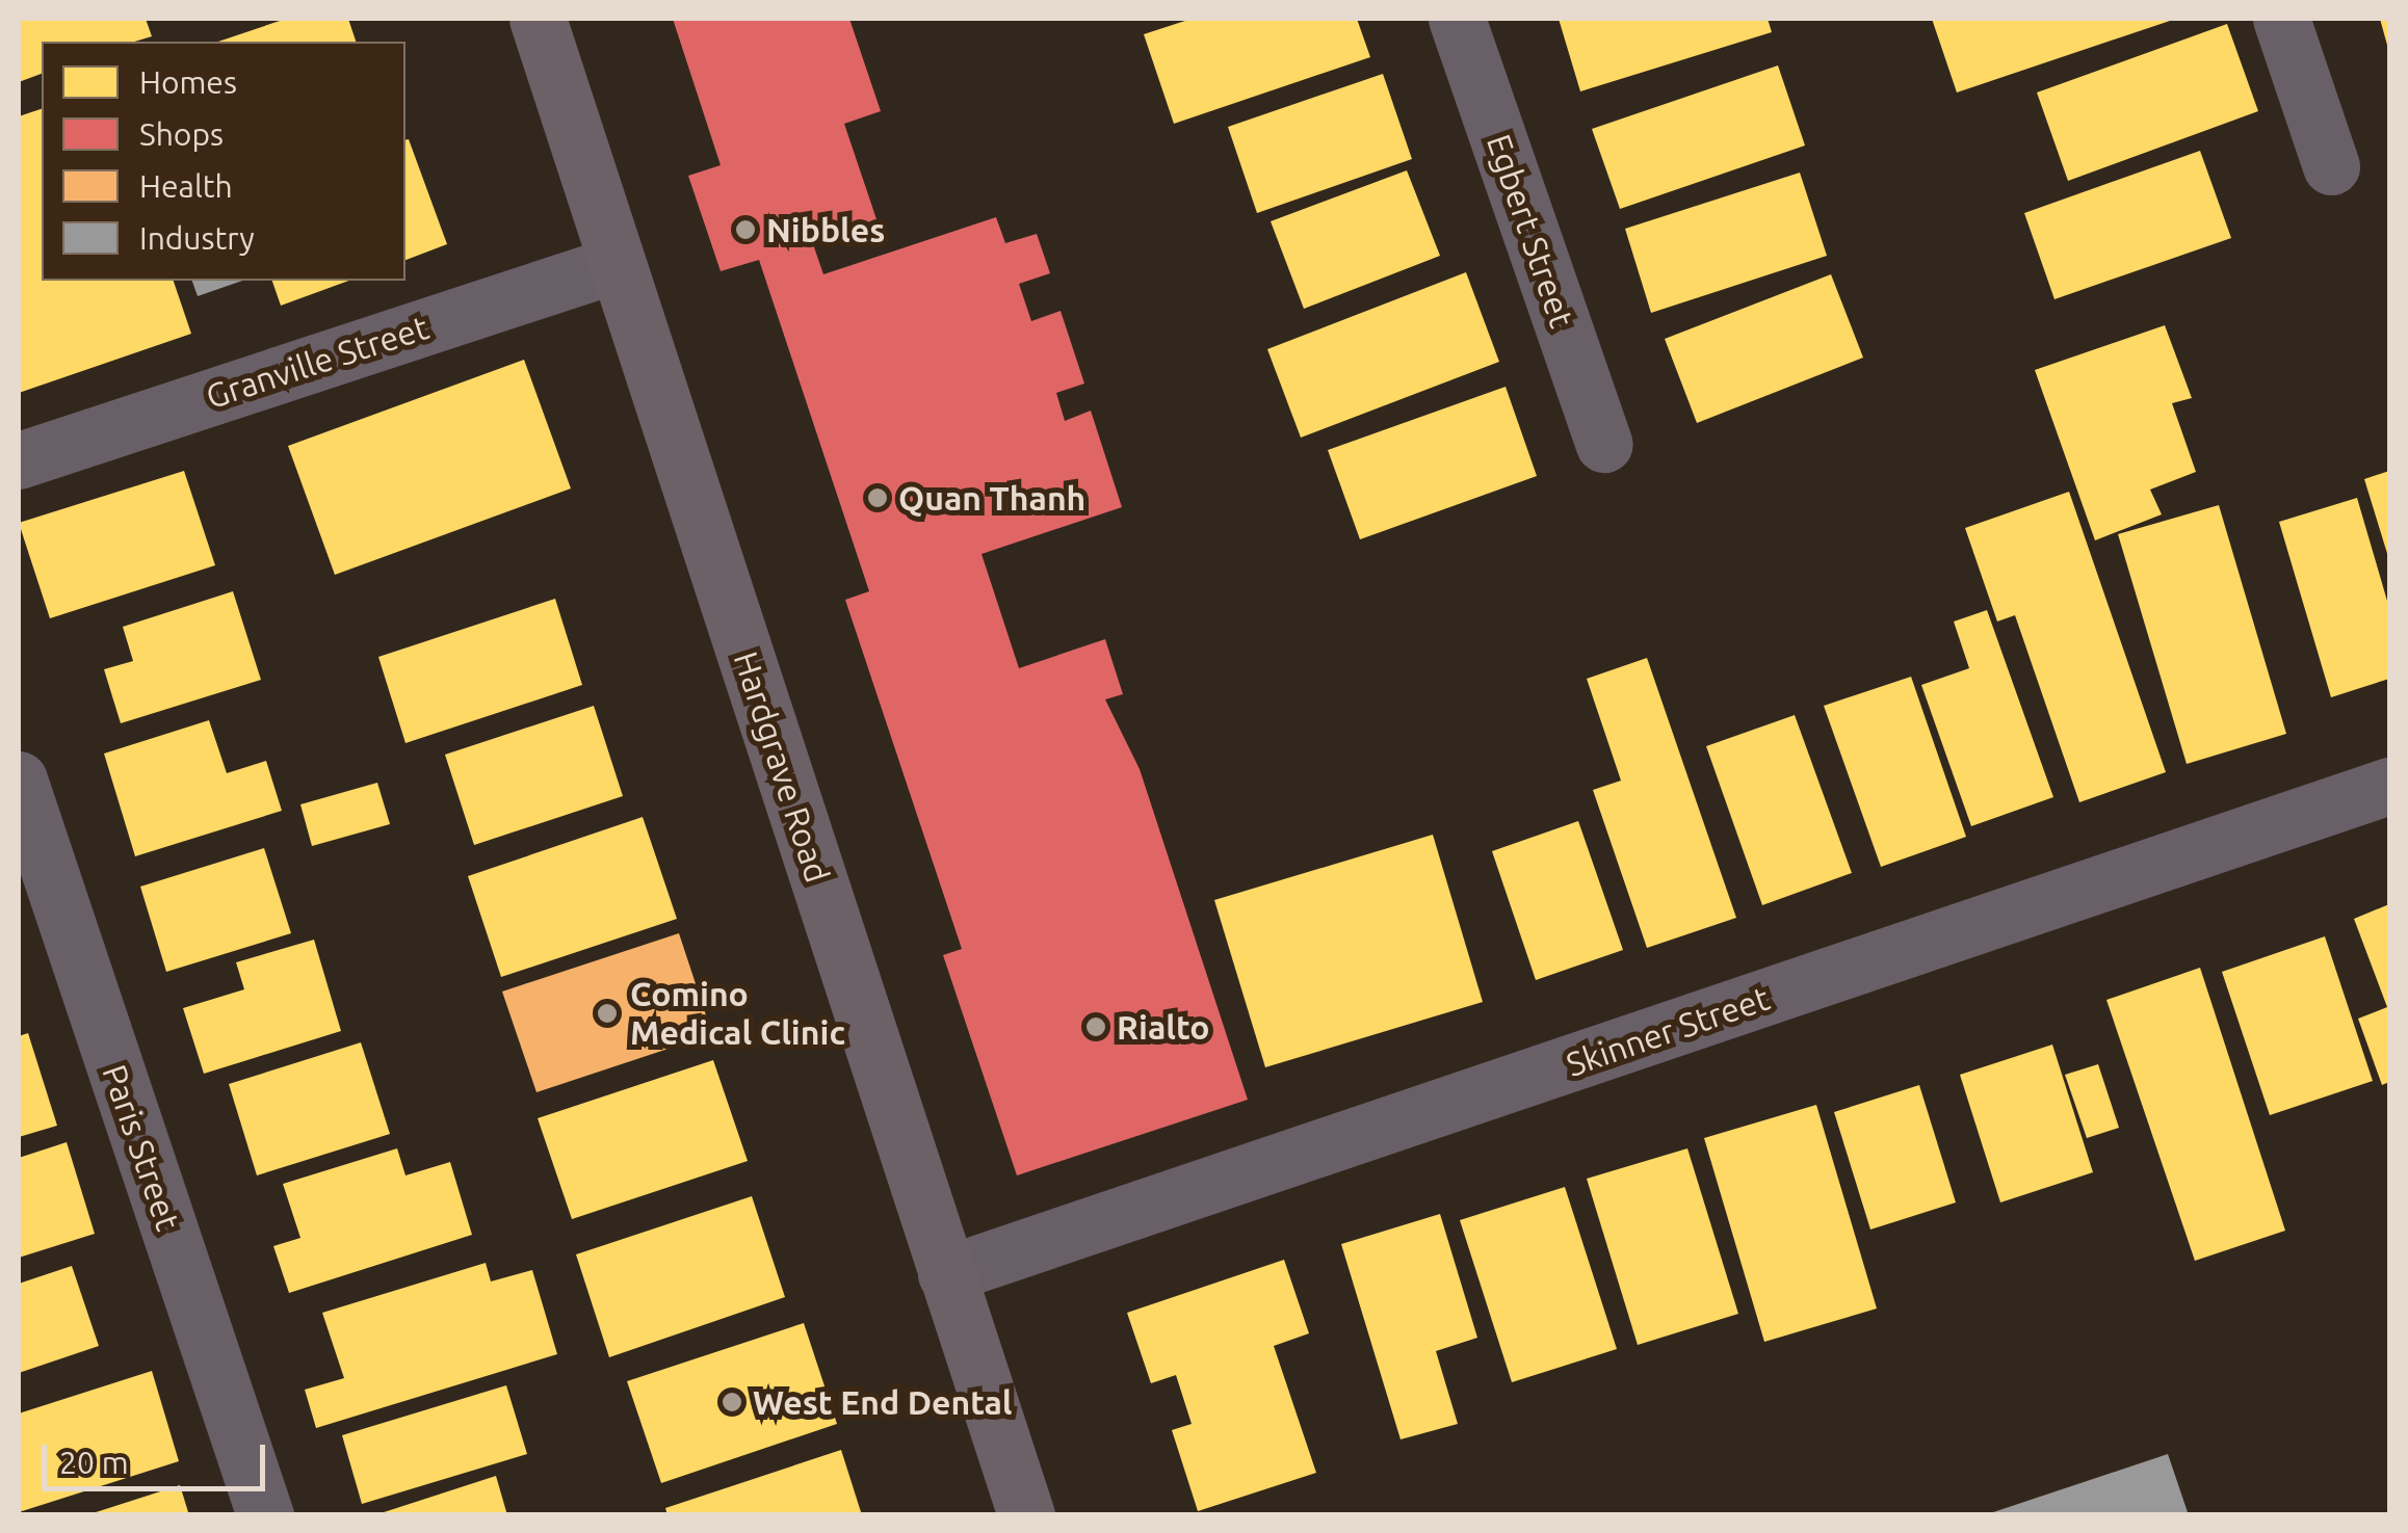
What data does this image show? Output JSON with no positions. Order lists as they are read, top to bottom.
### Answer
{
  "streets": {
    "street": [
      "Egbert Street",
      "Granville Street",
      "Hardgrave Road",
      "Skinner Street",
      "Paris Street"
    ]
  },
  "crossings": [
    ["Granville Street", "Hardgrave Road"],
    ["Hardgrave Road", "Skinner Street"]
  ],
  "places": [
    "Nibbles",
    "Quan Thanh",
    "Comino Medical Clinic",
    "Rialto",
    "West End Dental"
  ],
  "legend": [
    "Homes",
    "Shops",
    "Health",
    "Industry"
  ],
  "scale_bar": "20 m"
}
